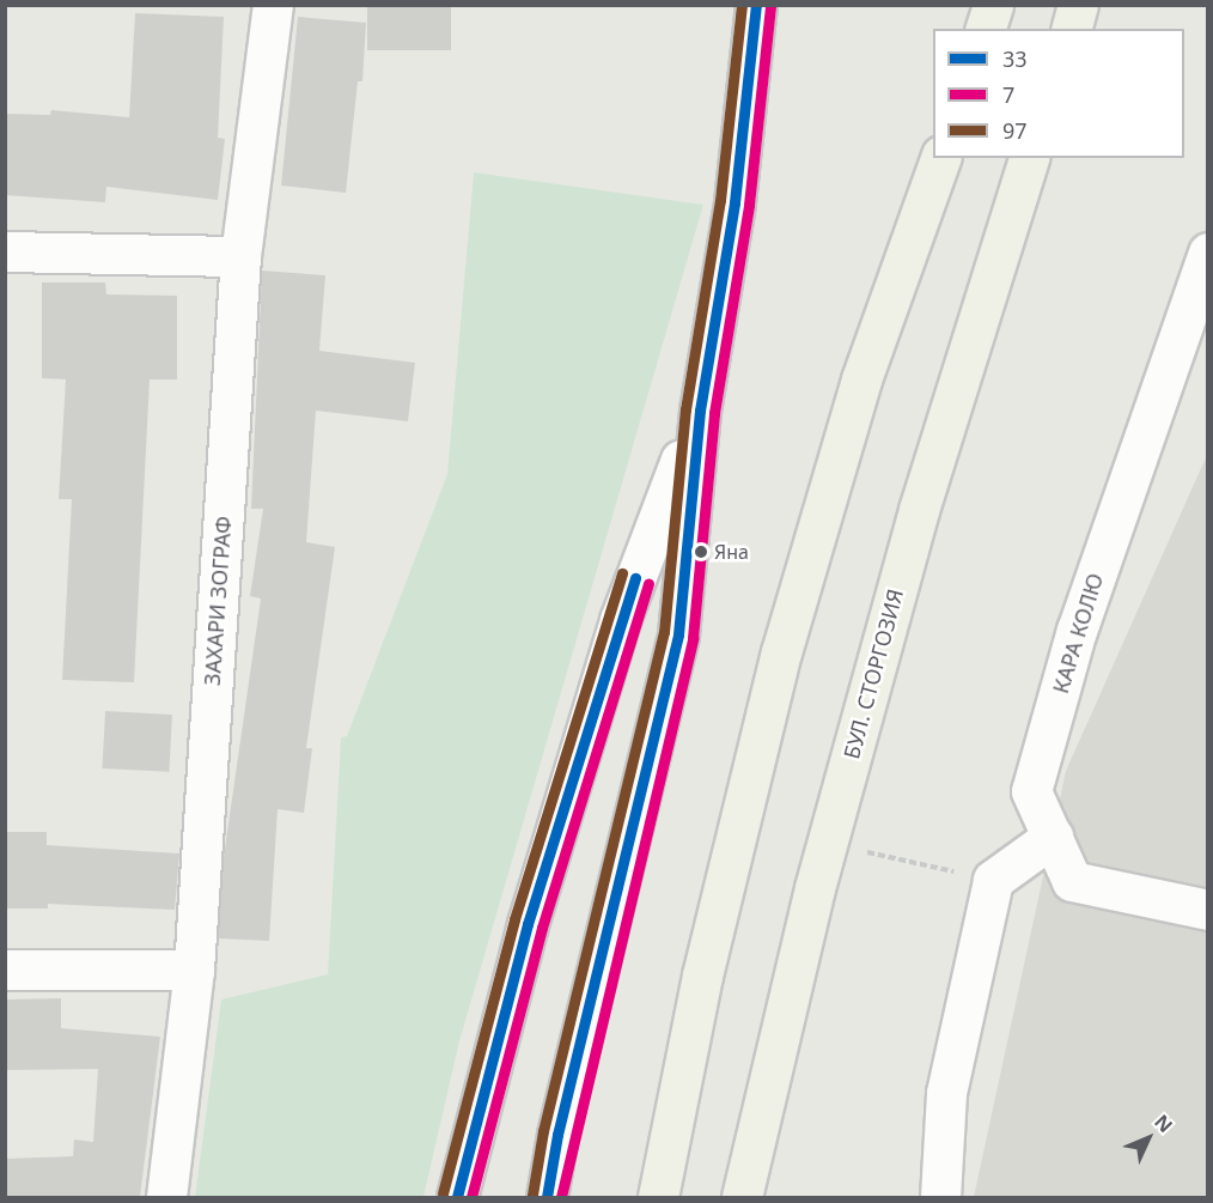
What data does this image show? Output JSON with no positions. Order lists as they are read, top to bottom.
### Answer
{
  "streets": {
    "main road": ["БУЛ. СТОРГОЗИЯ"],
    "street": ["ЗАХАРИ ЗОГРАФ", "КАРА КОЛЮ"]
  },
  "places": ["Яна"],
  "lines": ["transit line 33", "transit line 97", "transit line 7"],
  "legend": ["33", "7", "97"],
  "north": "top right"
}
